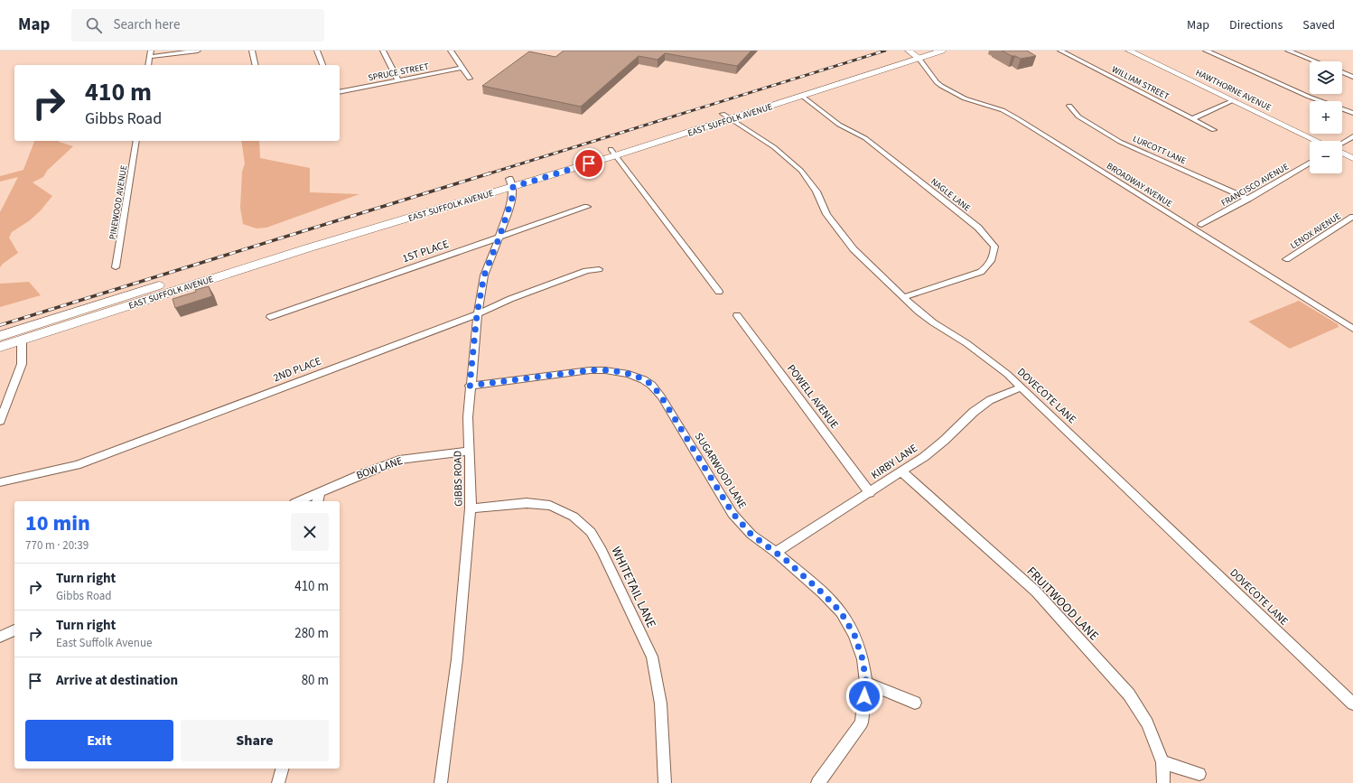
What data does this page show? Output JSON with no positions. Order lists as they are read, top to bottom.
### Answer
{
  "streets": {
    "main road": ["EAST SUFFOLK AVENUE"],
    "street": [
      "SPRUCE STREET",
      "WILLIAM STREET",
      "HAWTHORNE AVENUE",
      "LURCOTT LANE",
      "BROADWAY AVENUE",
      "FRANCISCO AVENUE",
      "NAGLE LANE",
      "PINEWOOD AVENUE",
      "LENOX AVENUE",
      "1ST PLACE",
      "2ND PLACE",
      "DOVECOTE LANE",
      "POWELL AVENUE",
      "KIRBY LANE",
      "BOW LANE",
      "SUGARWOOD LANE",
      "GIBBS ROAD",
      "WHITETAIL LANE",
      "FRUITWOOD LANE"
    ]
  },
  "crossings": [
    ["EAST SUFFOLK AVENUE", "BROADWAY AVENUE"],
    ["EAST SUFFOLK AVENUE", "NAGLE LANE"],
    ["EAST SUFFOLK AVENUE", "DOVECOTE LANE"],
    ["EAST SUFFOLK AVENUE", "GIBBS ROAD"],
    ["LURCOTT LANE", "FRANCISCO AVENUE"],
    ["NAGLE LANE", "DOVECOTE LANE"],
    ["1ST PLACE", "GIBBS ROAD"],
    ["2ND PLACE", "GIBBS ROAD"],
    ["DOVECOTE LANE", "KIRBY LANE"],
    ["POWELL AVENUE", "KIRBY LANE"],
    ["KIRBY LANE", "SUGARWOOD LANE"],
    ["KIRBY LANE", "FRUITWOOD LANE"],
    ["BOW LANE", "GIBBS ROAD"],
    ["SUGARWOOD LANE", "GIBBS ROAD"],
    ["GIBBS ROAD", "WHITETAIL LANE"]
  ],
  "page": {
    "header": "Map",
    "search": "Search here",
    "nav": ["Map", "Directions", "Saved"],
    "map_buttons": ["+", "−"],
    "turn": ["410 m", "Gibbs Road"],
    "heading": ["10 min", "770 m · 20:39"],
    "list": [
      {
        "name": "Turn right",
        "note": "Gibbs Road",
        "value": "410 m"
      },
      {
        "name": "Turn right",
        "note": "East Suffolk Avenue",
        "value": "280 m"
      },
      {
        "name": "Arrive at destination",
        "value": "80 m"
      }
    ],
    "buttons": ["Exit", "Share"]
  }
}
